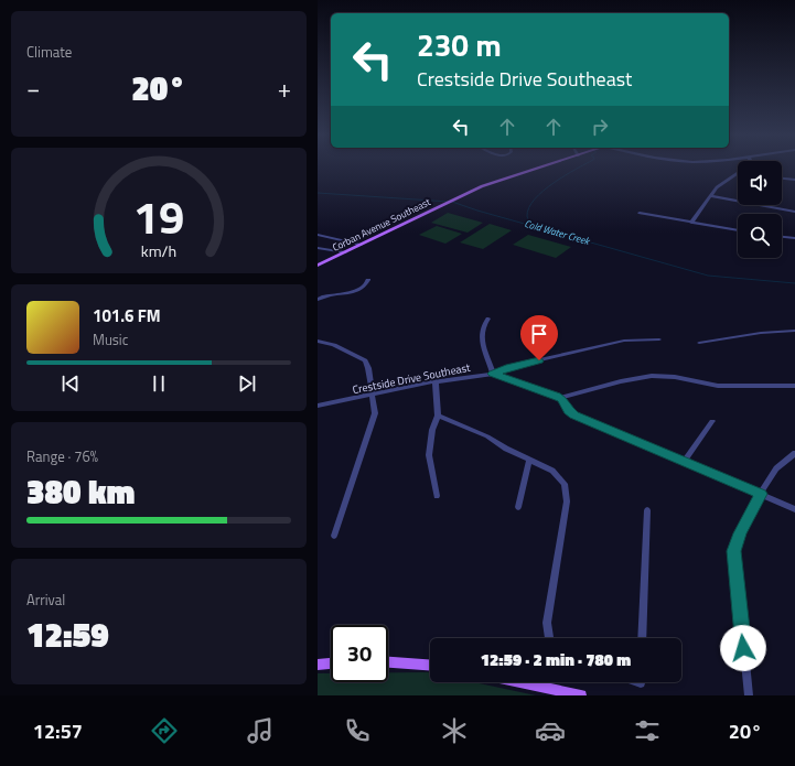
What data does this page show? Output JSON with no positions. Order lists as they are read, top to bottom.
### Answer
{
  "streets": {
    "main road": ["Corban Avenue Southeast"],
    "street": ["Crestside Drive Southeast"]
  },
  "water": ["Cold Water Creek"],
  "page": {
    "tile": [
      "Climate",
      ["Range · 76%", "380 km"],
      ["Arrival", "12:59"]
    ],
    "turn": ["230 m", "Crestside Drive Southeast"],
    "heat": ["−", "20°", "+"],
    "song": ["101.6 FM", "Music"],
    "limit": "30",
    "trip": "12:59 · 2 min · 780 m",
    "tabs": ["12:57", "20°"],
    "gauge": ["19", "km/h"]
  }
}
